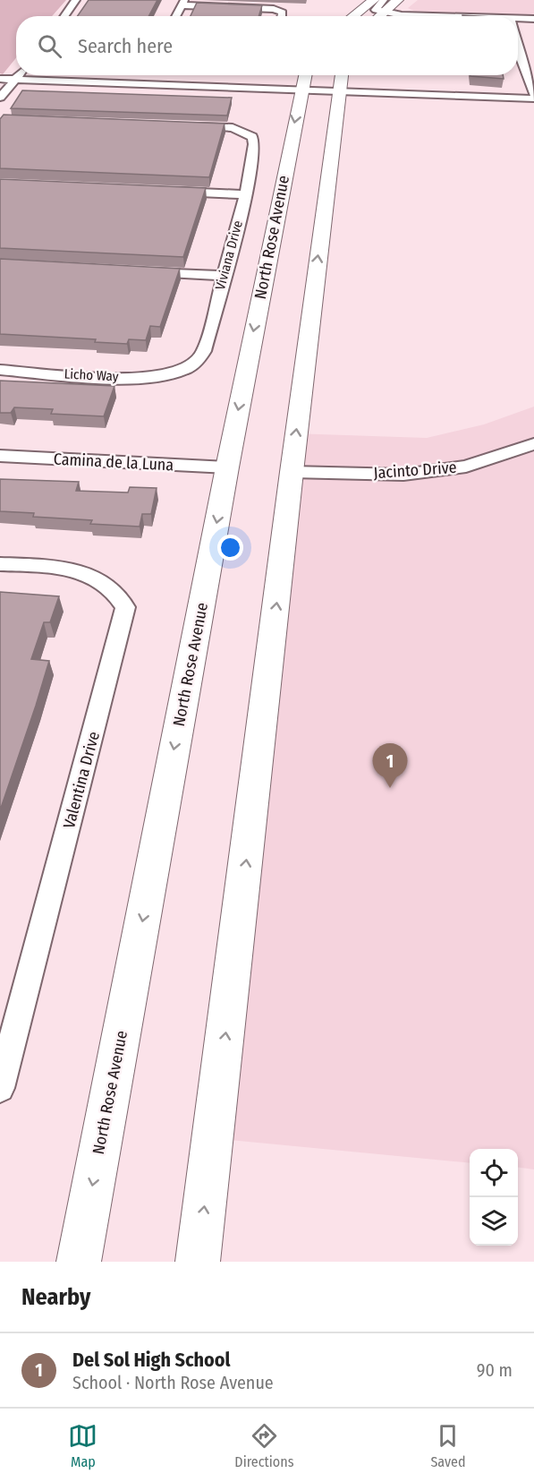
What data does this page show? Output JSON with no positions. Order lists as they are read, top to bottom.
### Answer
{
  "streets": {
    "main road": ["North Rose Avenue"],
    "street": [
      "Viviana Drive",
      "Licho Way",
      "Camina de la Luna",
      "Jacinto Drive",
      "Valentina Drive"
    ]
  },
  "crossings": [
    ["North Rose Avenue", "Camina de la Luna"],
    ["Viviana Drive", "Licho Way"]
  ],
  "page": {
    "search": "Search here",
    "pins": "1",
    "heading": "Nearby",
    "list": [
      {
        "mark": "1",
        "name": "Del Sol High School",
        "note": "School · North Rose Avenue",
        "value": "90 m"
      }
    ],
    "nav": ["Map", "Directions", "Saved"]
  }
}
